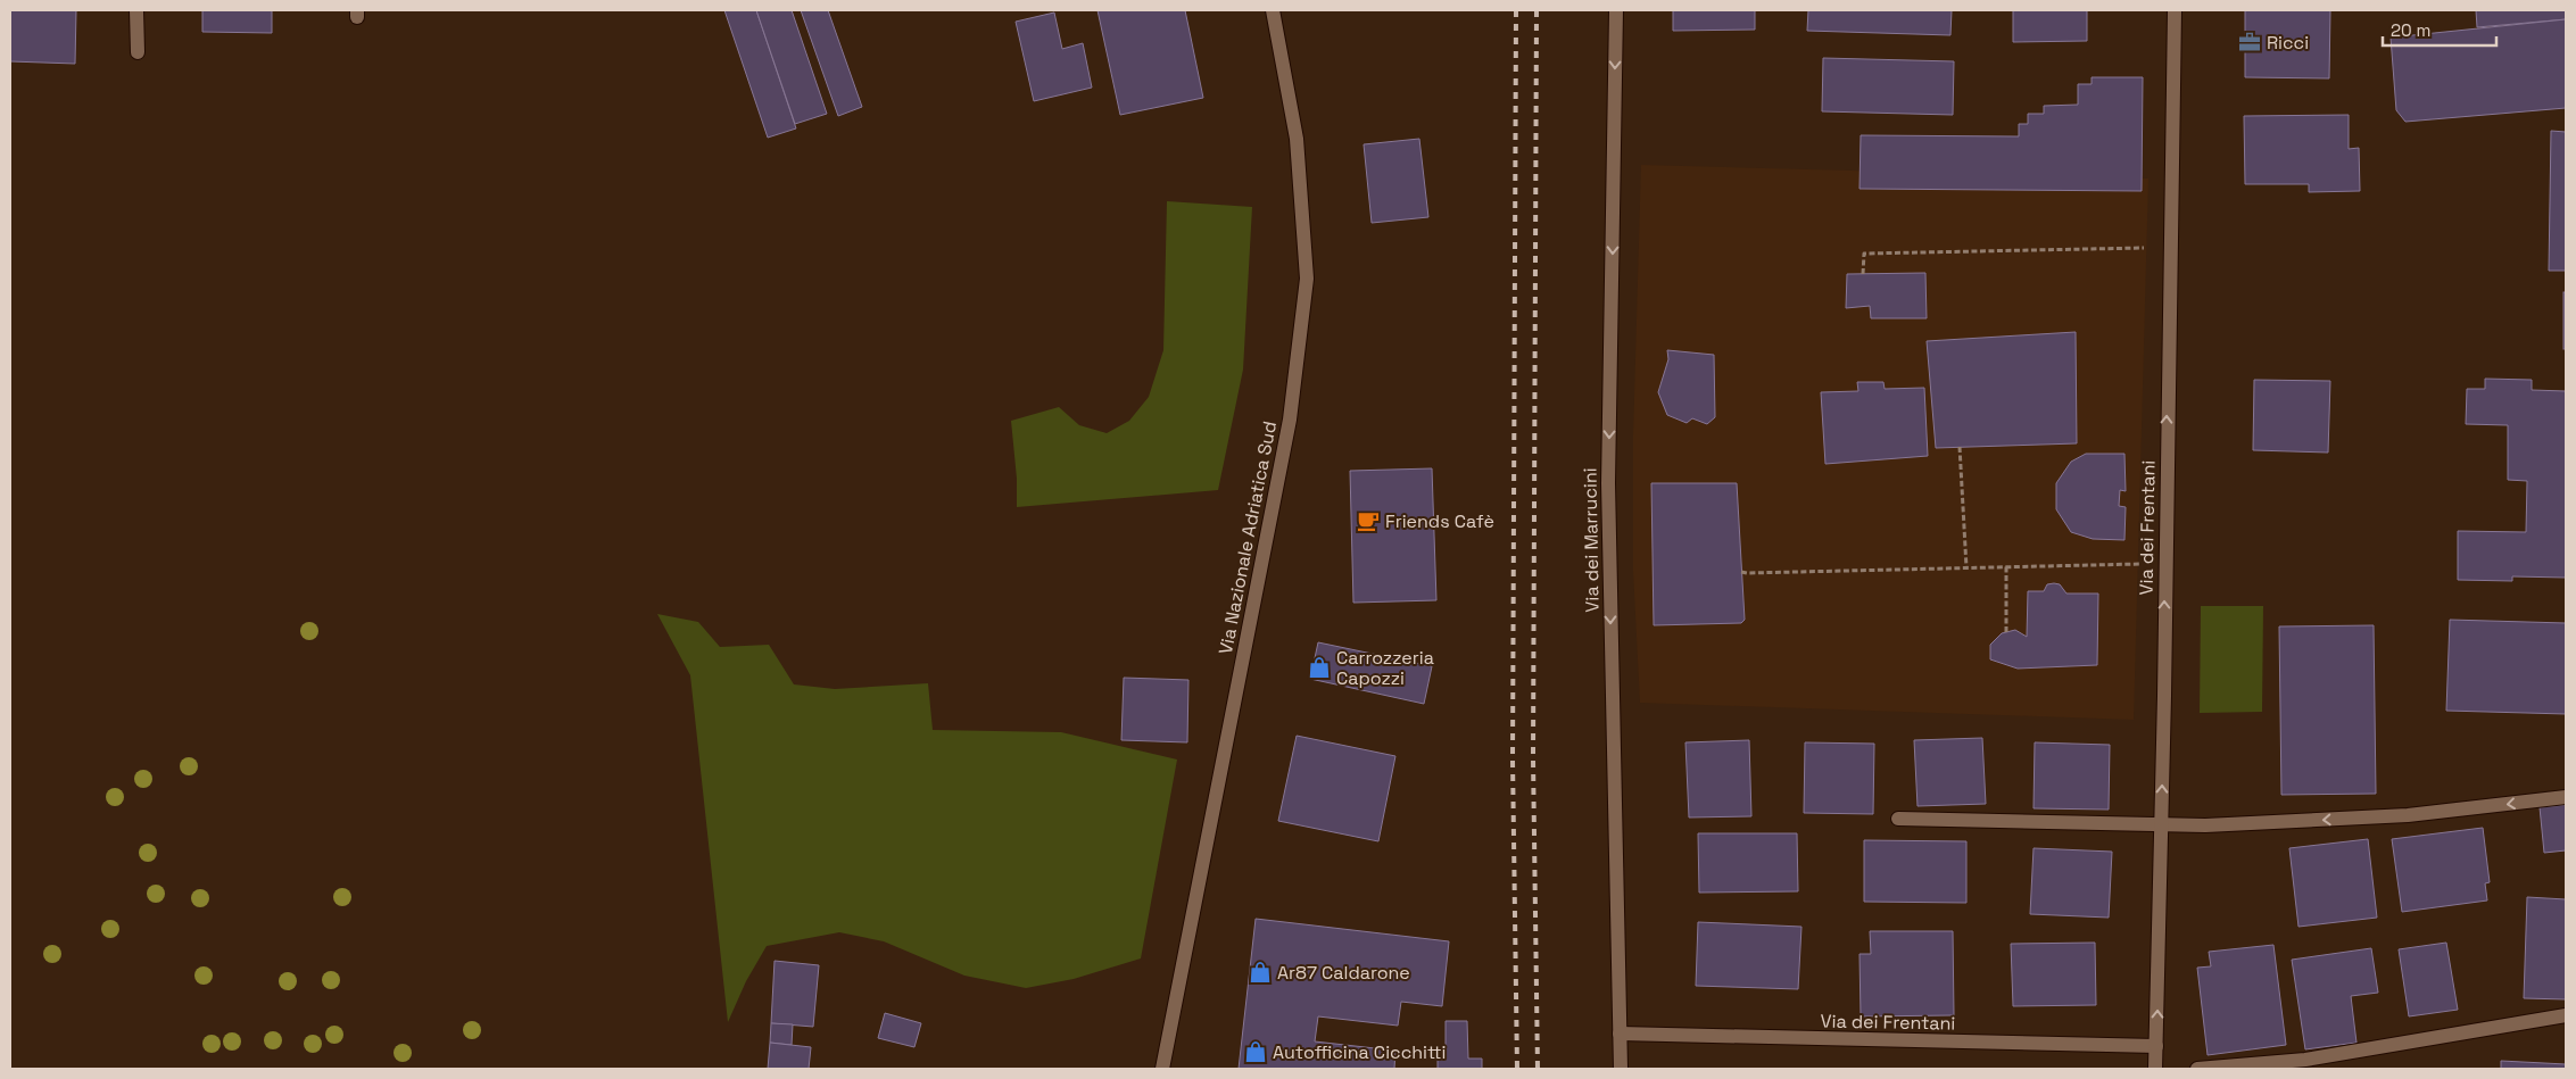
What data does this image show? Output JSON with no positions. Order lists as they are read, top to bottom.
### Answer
{
  "streets": {
    "street": ["Via dei Frentani", "Via Nazionale Adriatica Sud", "Via dei Marrucini"]
  },
  "crossings": [
    ["Via dei Frentani", "Via dei Marrucini"]
  ],
  "one_way": ["Via dei Frentani", "Via dei Marrucini"],
  "places": {
    "office": ["Ricci"],
    "cafe": ["Friends Cafè"],
    "shop": ["Carrozzeria Capozzi", "Ar87 Caldarone", "Autofficina Cicchitti"]
  },
  "scale_bar": "20 m"
}
